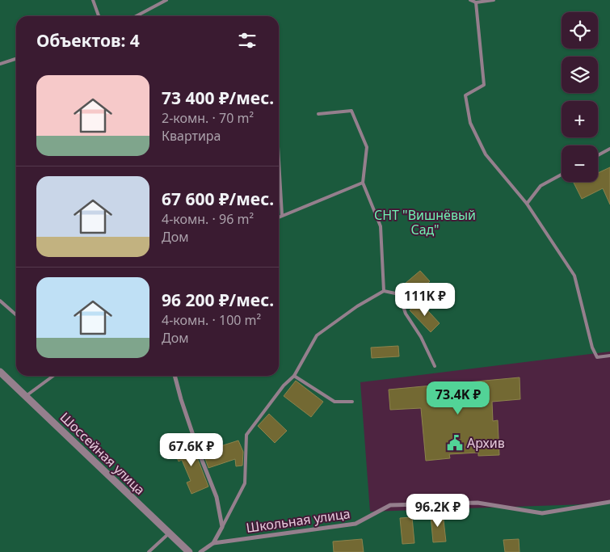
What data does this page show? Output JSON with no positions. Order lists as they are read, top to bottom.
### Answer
{
  "streets": {
    "street": ["Шоссейная улица", "Школьная улица"]
  },
  "parks": ["СНТ \"Вишнёвый Сад\""],
  "places": {
    "public building": ["Архив"]
  },
  "page": {
    "map_buttons": ["+", "−"],
    "heading": "Объектов: 4",
    "list": [
      {
        "name": "73 400 ₽/мес.",
        "note": "2-комн. · 70 m² · Квартира"
      },
      {
        "name": "67 600 ₽/мес.",
        "note": "4-комн. · 96 m² · Дом"
      },
      {
        "name": "96 200 ₽/мес.",
        "note": "4-комн. · 100 m² · Дом"
      }
    ],
    "price": [
      "111K ₽",
      "73.4K ₽",
      "67.6K ₽",
      "96.2K ₽"
    ]
  }
}
